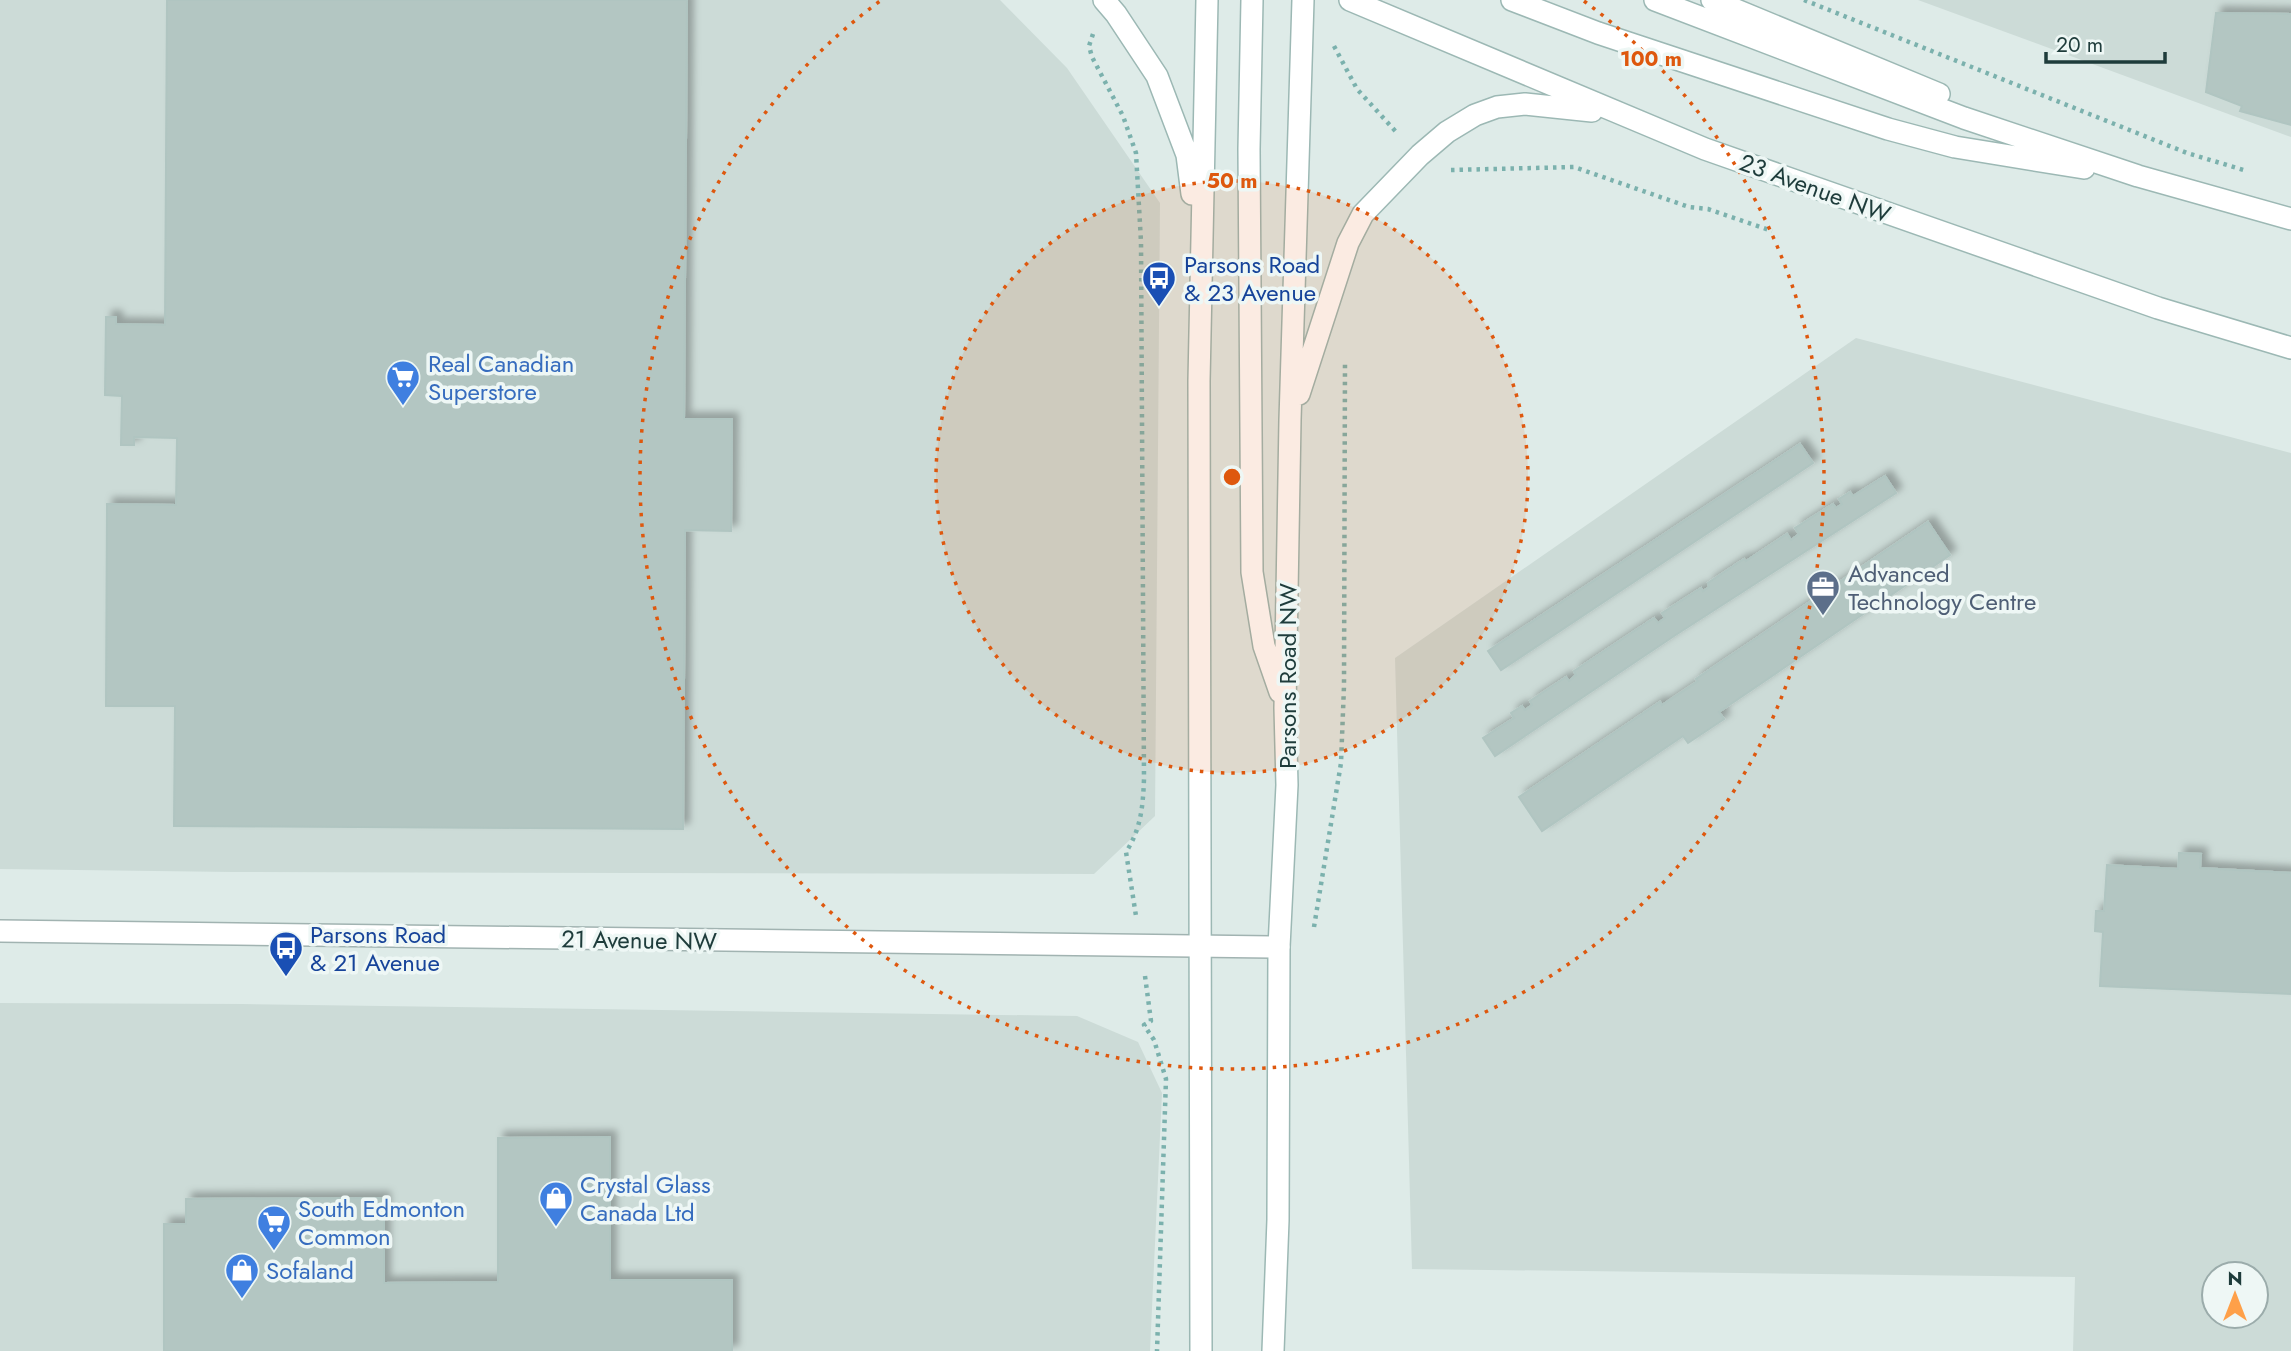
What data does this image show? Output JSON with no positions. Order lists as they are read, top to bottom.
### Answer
{
  "streets": {
    "main road": ["23 Avenue NW", "Parsons Road NW", "21 Avenue NW"]
  },
  "crossings": [
    ["Parsons Road NW", "21 Avenue NW"]
  ],
  "places": {
    "bus stop": ["Parsons Road & 23 Avenue", "Parsons Road & 21 Avenue"],
    "supermarket": ["Real Canadian Superstore", "South Edmonton Common"],
    "office": ["Advanced Technology Centre"],
    "shop": ["Crystal Glass Canada Ltd", "Sofaland"]
  },
  "scale_bar": "20 m",
  "north": "top",
  "rings": ["100 m", "50 m"]
}
